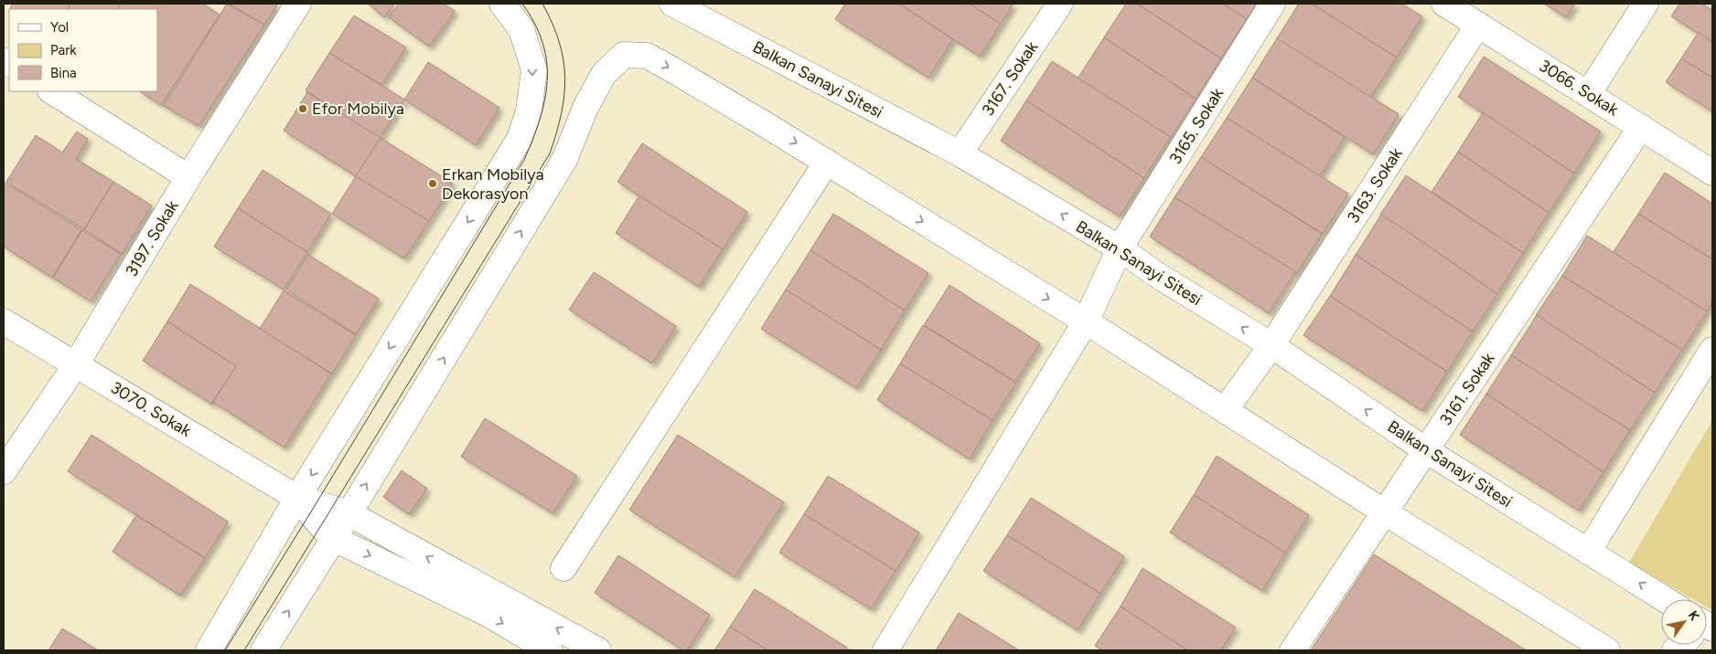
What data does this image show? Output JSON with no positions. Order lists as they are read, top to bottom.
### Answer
{
  "streets": {
    "street": [
      "3167. Sokak",
      "Balkan Sanayi Sitesi",
      "3066. Sokak",
      "3165. Sokak",
      "3163. Sokak",
      "3197. Sokak",
      "3161. Sokak",
      "3070. Sokak"
    ]
  },
  "crossings": [
    ["3167. Sokak", "Balkan Sanayi Sitesi"],
    ["Balkan Sanayi Sitesi", "3165. Sokak"],
    ["Balkan Sanayi Sitesi", "3163. Sokak"],
    ["Balkan Sanayi Sitesi", "3161. Sokak"],
    ["3066. Sokak", "3163. Sokak"],
    ["3066. Sokak", "3161. Sokak"],
    ["3197. Sokak", "3070. Sokak"]
  ],
  "places": ["Efor Mobilya", "Erkan Mobilya Dekorasyon"],
  "legend": ["Yol", "Park", "Bina"],
  "north": "top right"
}
